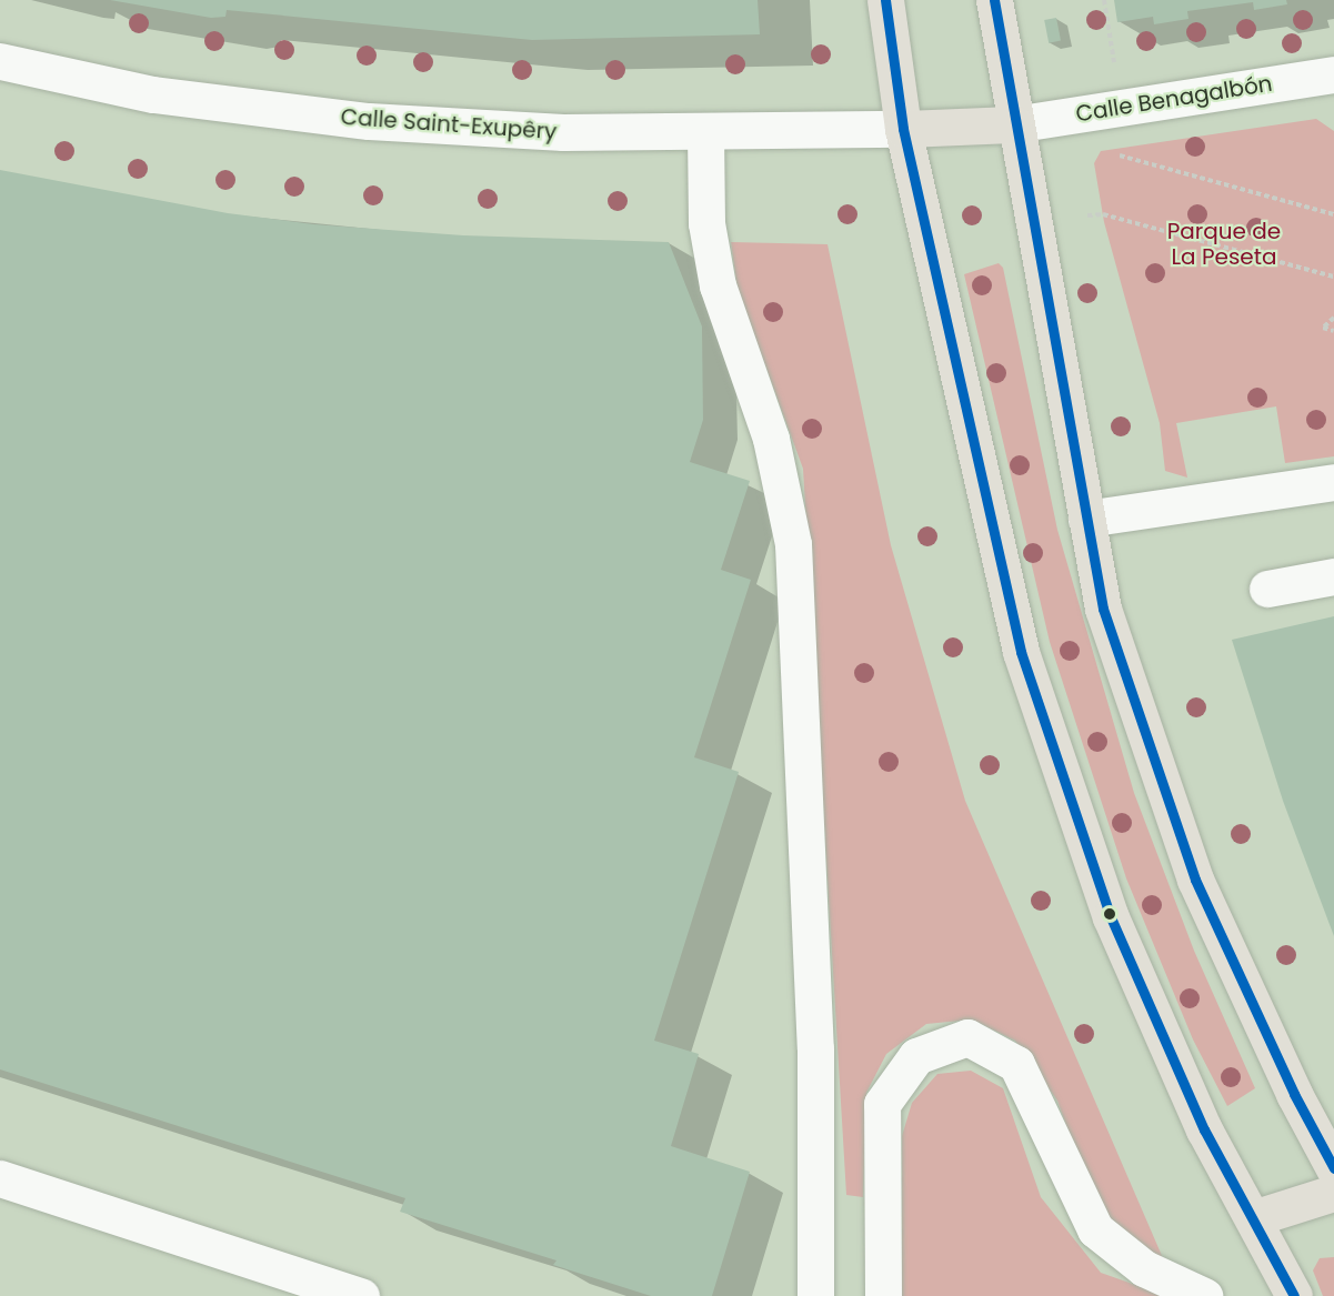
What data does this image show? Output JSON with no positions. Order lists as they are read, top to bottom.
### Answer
{
  "streets": {
    "street": ["Calle Benagalbón", "Calle Saint-Exupêry"]
  },
  "parks": ["Parque de La Peseta"]
}
